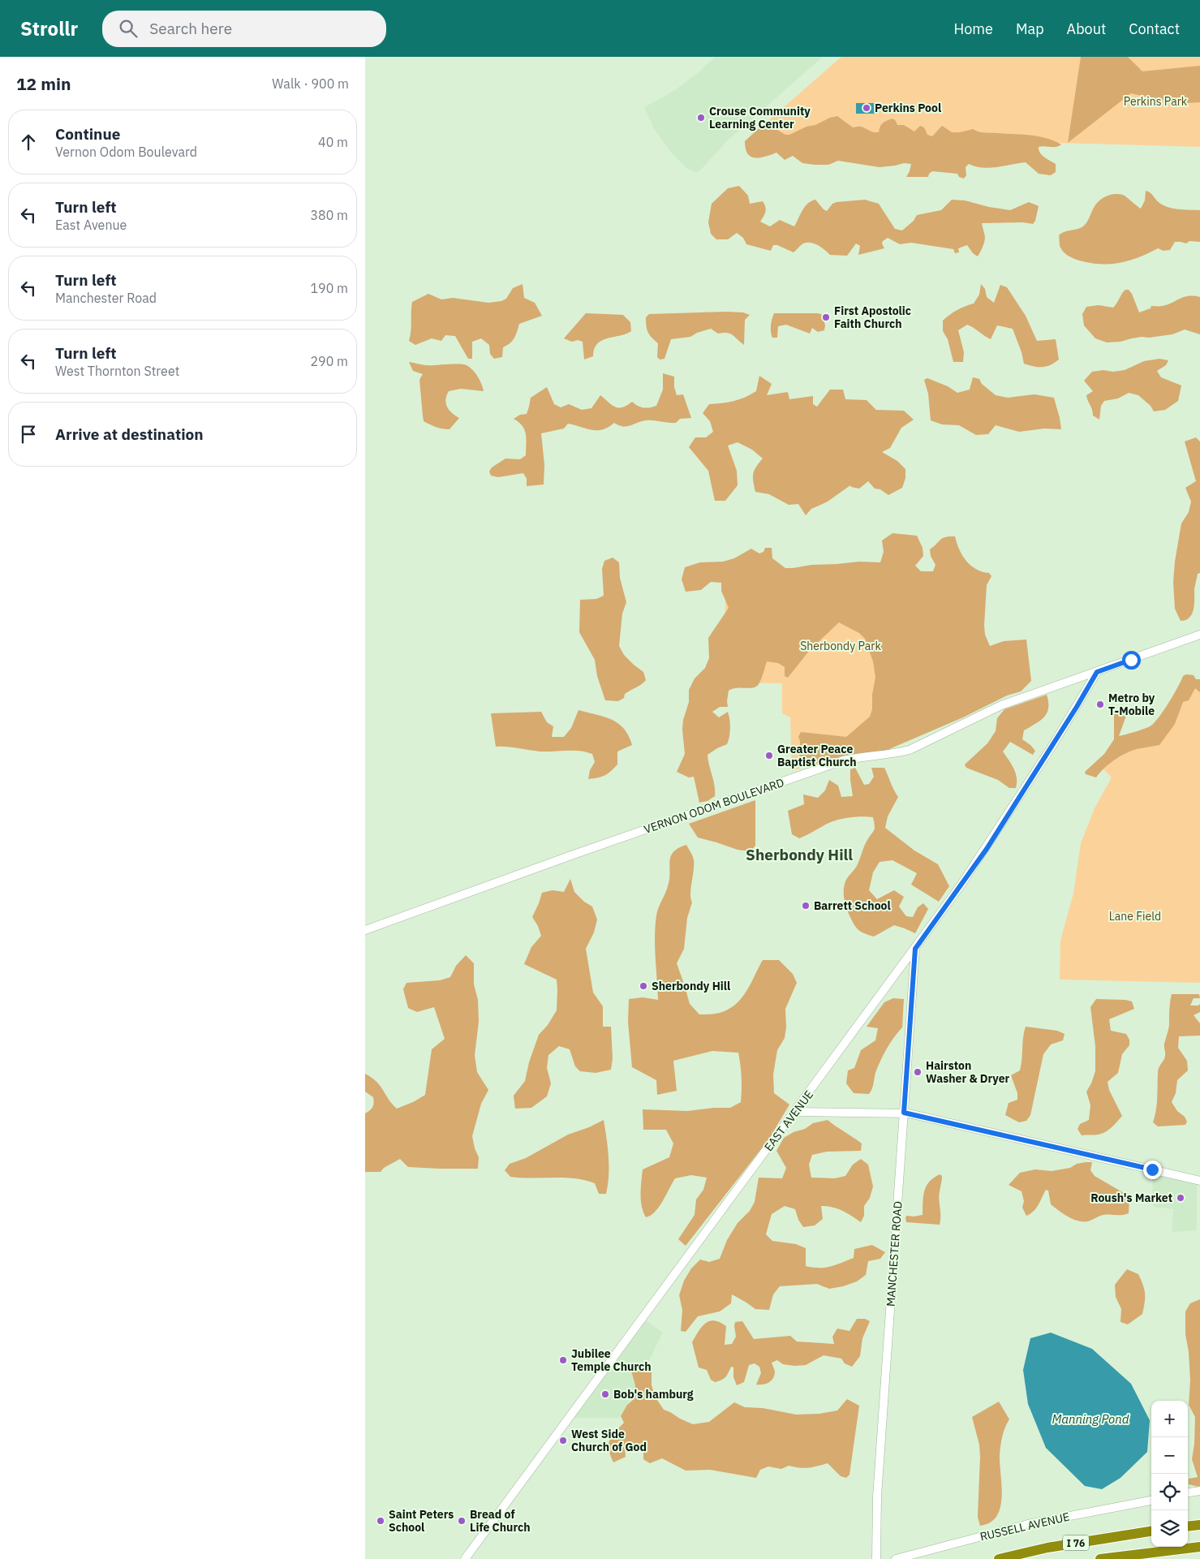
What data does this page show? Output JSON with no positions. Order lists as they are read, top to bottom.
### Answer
{
  "streets": {
    "highway": ["I 76"],
    "main road": [
      "VERNON ODOM BOULEVARD",
      "EAST AVENUE",
      "MANCHESTER ROAD",
      "RUSSELL AVENUE"
    ]
  },
  "crossings": [
    ["VERNON ODOM BOULEVARD", "EAST AVENUE"],
    ["EAST AVENUE", "MANCHESTER ROAD"]
  ],
  "districts": ["Sherbondy Hill"],
  "water": ["Manning Pond"],
  "parks": ["Perkins Park", "Sherbondy Park", "Lane Field"],
  "places": [
    "Perkins Pool",
    "Crouse Community Learning Center",
    "First Apostolic Faith Church",
    "Metro by T-Mobile",
    "Greater Peace Baptist Church",
    "Barrett School",
    "Sherbondy Hill",
    "Hairston Washer & Dryer",
    "Roush's Market",
    "Jubilee Temple Church",
    "Bob's hamburg",
    "West Side Church of God",
    "Saint Peters School",
    "Bread of Life Church"
  ],
  "page": {
    "header": "Strollr",
    "search": "Search here",
    "nav": [
      "Home",
      "Map",
      "About",
      "Contact"
    ],
    "heading": ["12 min", "Walk · 900 m"],
    "list": [
      ["Continue", "Vernon Odom Boulevard", "40 m"],
      ["Turn left", "East Avenue", "380 m"],
      ["Turn left", "Manchester Road", "190 m"],
      ["Turn left", "West Thornton Street", "290 m"],
      "Arrive at destination"
    ],
    "map_buttons": ["+", "−"]
  }
}
